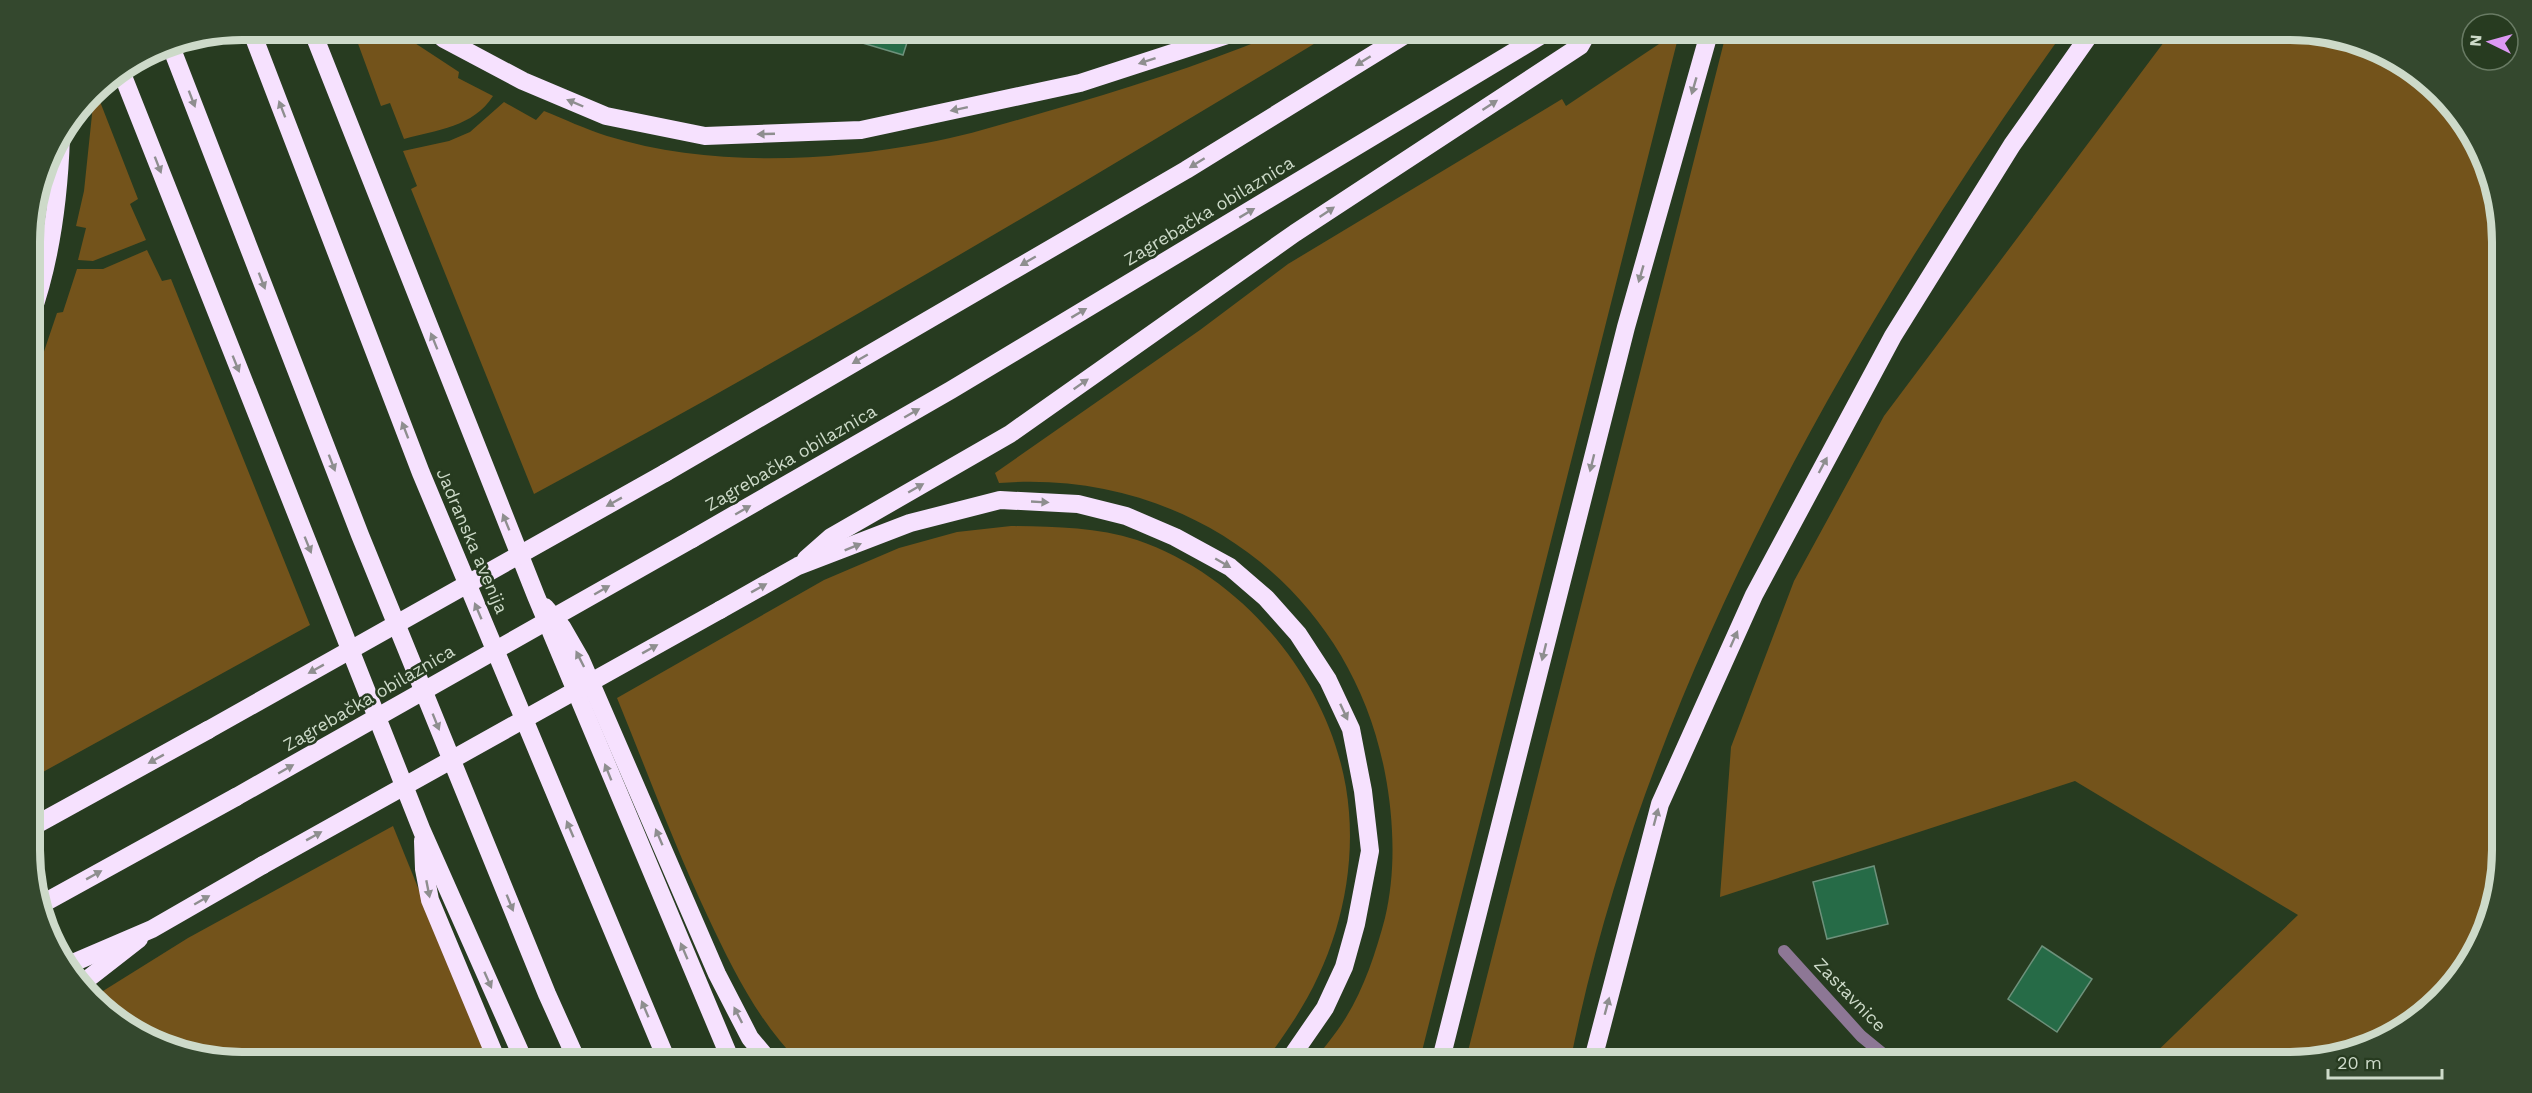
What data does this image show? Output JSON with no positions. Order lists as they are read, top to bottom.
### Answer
{
  "streets": {
    "highway": ["Zagrebačka obilaznica", "Jadranska avenija"],
    "street": ["Zastavnice"]
  },
  "scale_bar": "20 m",
  "north": "left"
}
